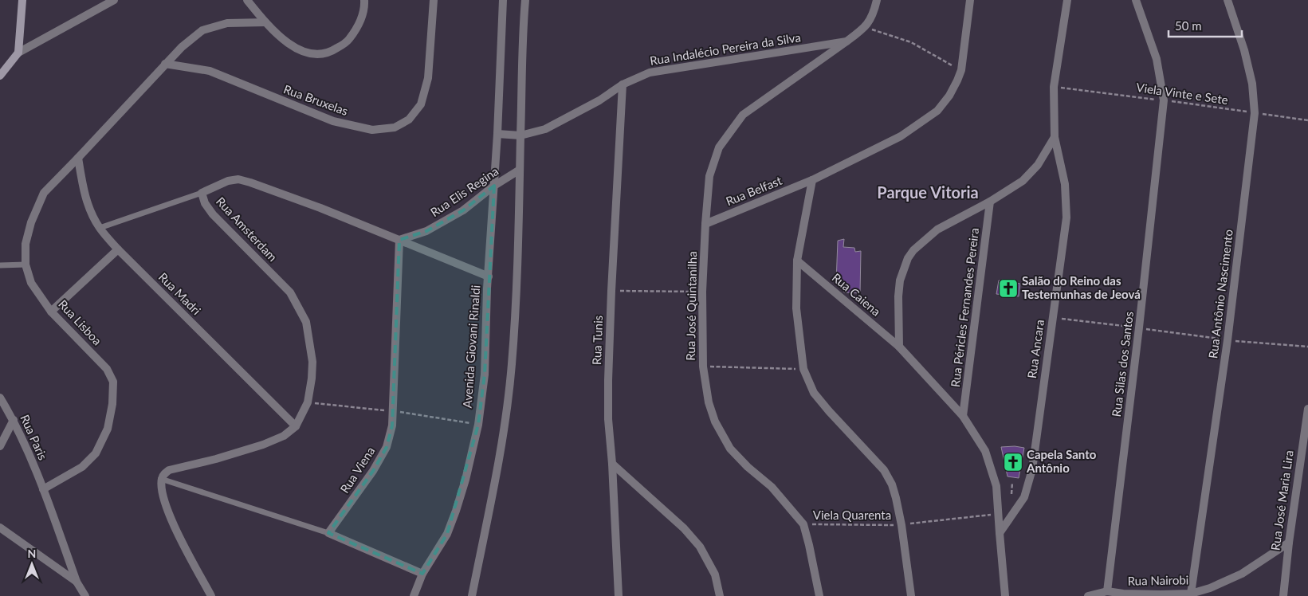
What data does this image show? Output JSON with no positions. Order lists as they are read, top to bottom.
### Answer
{
  "streets": {
    "street": [
      "Rua Indalécio Pereira da Silva",
      "Rua Bruxelas",
      "Rua Belfast",
      "Rua Elis Regina",
      "Rua Amsterdam",
      "Rua Madri",
      "Rua Antônio Nascimento",
      "Rua Caiena",
      "Rua José Quintanilha",
      "Rua Péricles Fernandes Pereira",
      "Rua Lisboa",
      "Rua Tunis",
      "Avenida Giovani Rinaldi",
      "Rua Ancara",
      "Rua Silas dos Santos",
      "Rua Paris",
      "Rua Viena",
      "Rua José Maria Lira",
      "Rua Nairobi"
    ],
    "path": ["Viela Vinte e Sete", "Viela Quarenta"]
  },
  "crossings": [
    ["Rua Indalécio Pereira da Silva", "Rua José Quintanilha"],
    ["Rua Indalécio Pereira da Silva", "Rua Tunis"],
    ["Viela Vinte e Sete", "Rua Antônio Nascimento"],
    ["Viela Vinte e Sete", "Rua Ancara"],
    ["Viela Vinte e Sete", "Rua Silas dos Santos"],
    ["Rua Bruxelas", "Rua Lisboa"],
    ["Rua Belfast", "Rua José Quintanilha"],
    ["Rua Elis Regina", "Rua Amsterdam"],
    ["Rua Elis Regina", "Avenida Giovani Rinaldi"],
    ["Rua Elis Regina", "Rua Viena"],
    ["Rua Amsterdam", "Rua Madri"],
    ["Rua Amsterdam", "Avenida Giovani Rinaldi"],
    ["Rua Amsterdam", "Rua Viena"],
    ["Rua Madri", "Rua Lisboa"],
    ["Rua Antônio Nascimento", "Rua Nairobi"],
    ["Rua Caiena", "Rua Péricles Fernandes Pereira"],
    ["Rua Caiena", "Rua Ancara"],
    ["Rua Caiena", "Viela Quarenta"],
    ["Rua José Quintanilha", "Viela Quarenta"],
    ["Rua Lisboa", "Rua Paris"],
    ["Rua Silas dos Santos", "Rua Nairobi"],
    ["Rua José Maria Lira", "Rua Nairobi"]
  ],
  "districts": ["Parque Vitoria"],
  "places": {
    "church": ["Salão do Reino das Testemunhas de Jeová", "Capela Santo Antônio"]
  },
  "scale_bar": "50 m",
  "north": "top"
}
